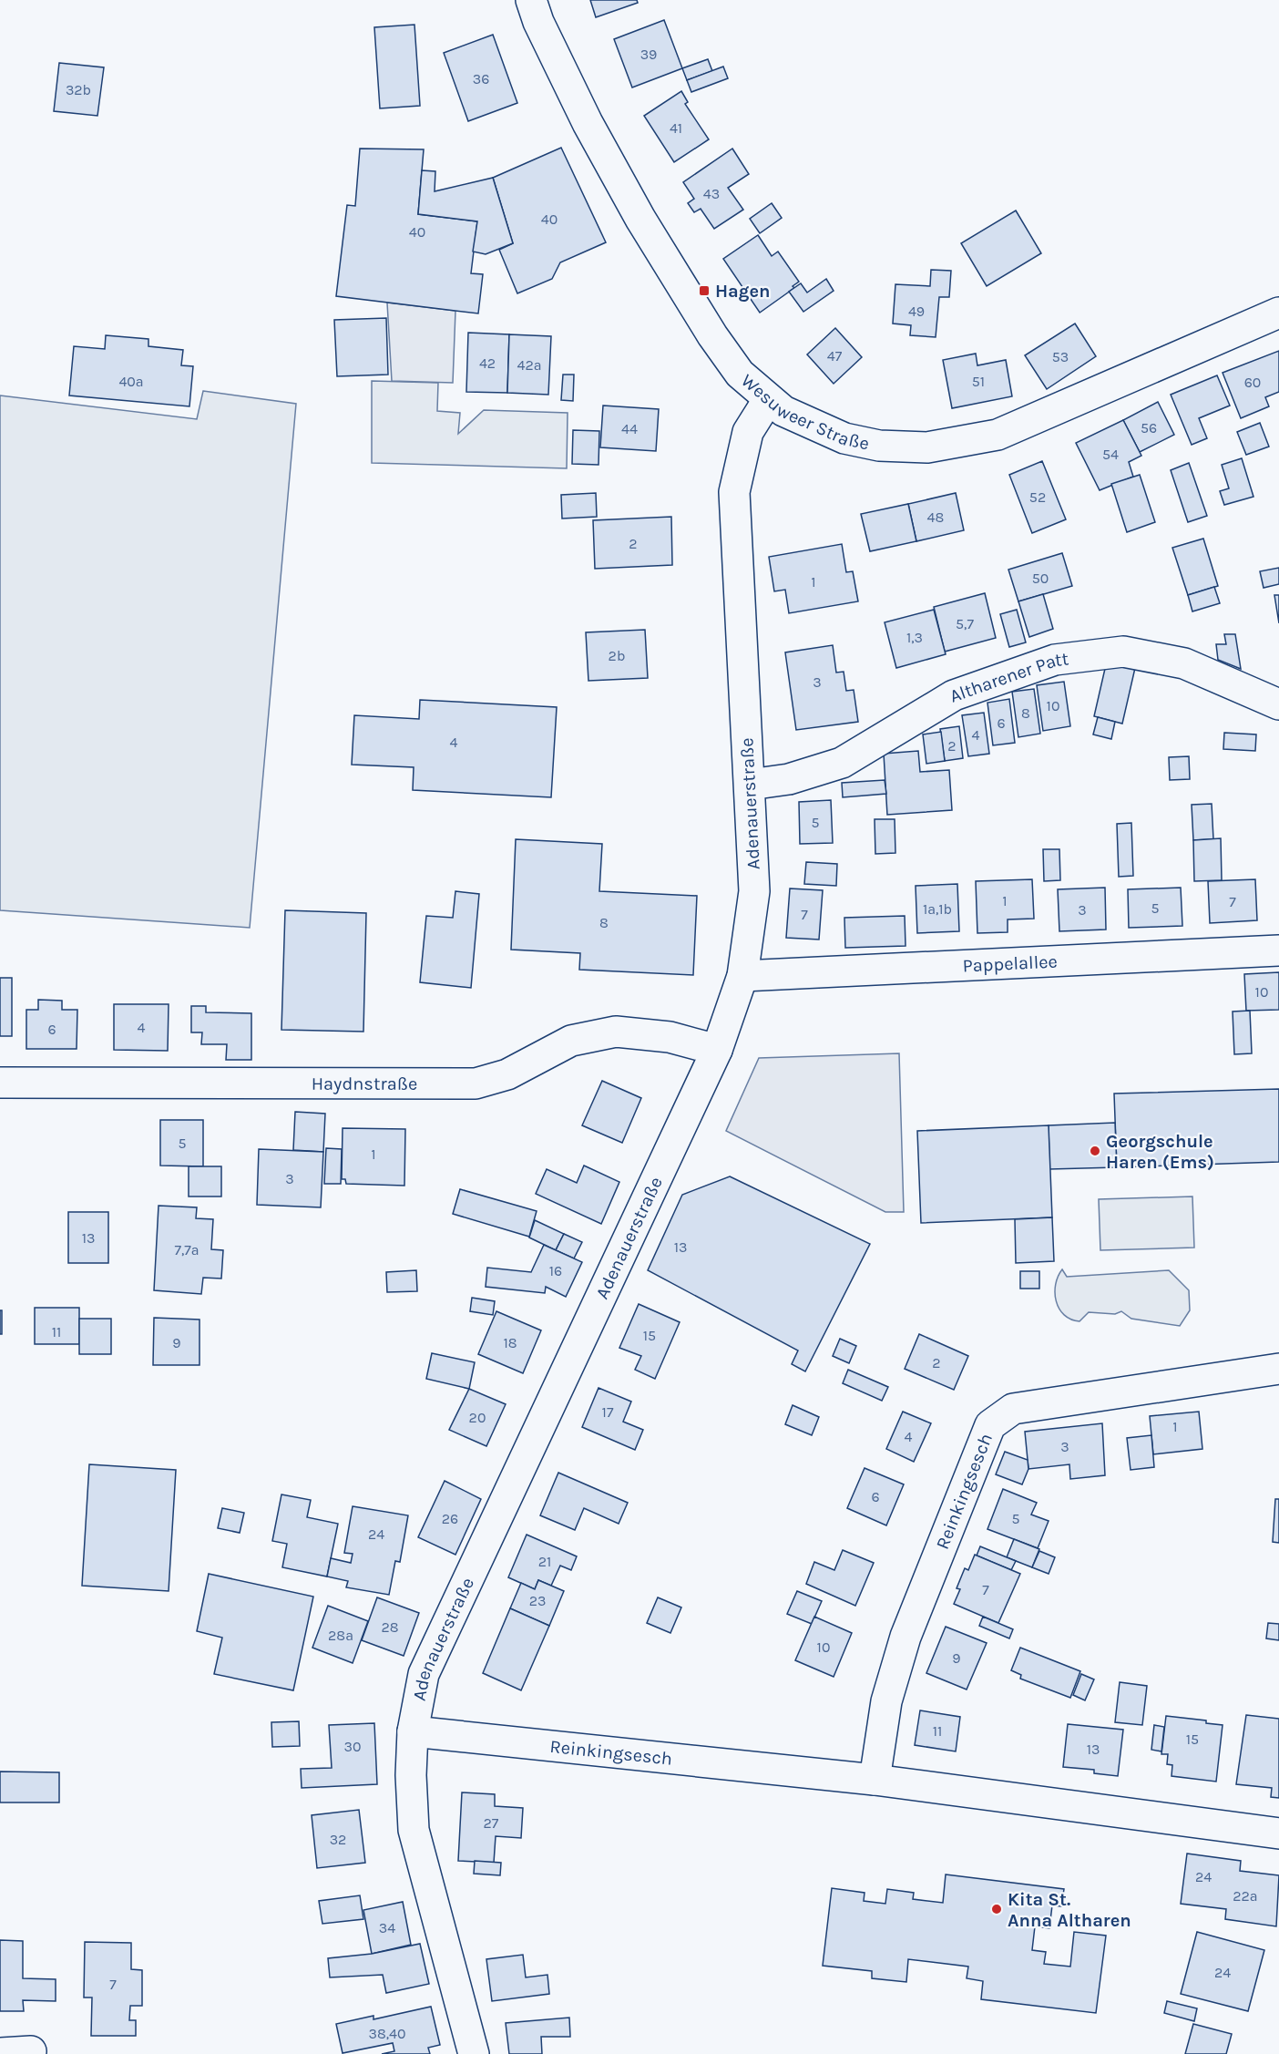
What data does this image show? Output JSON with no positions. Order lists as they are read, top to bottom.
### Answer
{
  "streets": {
    "street": [
      "Wesuweer Straße",
      "Altharener Patt",
      "Adenauerstraße",
      "Pappelallee",
      "Haydnstraße",
      "Reinkingsesch"
    ]
  },
  "crossings": [
    ["Wesuweer Straße", "Adenauerstraße"],
    ["Altharener Patt", "Adenauerstraße"],
    ["Adenauerstraße", "Pappelallee"],
    ["Adenauerstraße", "Haydnstraße"],
    ["Adenauerstraße", "Reinkingsesch"]
  ],
  "places": {
    "transit": ["Hagen"],
    "other": ["Georgschule Haren (Ems)", "Kita St. Anna Altharen"]
  },
  "house_numbers": [
    "39",
    "36",
    "32b",
    "41",
    "43",
    "40",
    "40",
    "49",
    "47",
    "53",
    "42",
    "42a",
    "40a",
    "51",
    "60",
    "56",
    "44",
    "54",
    "52",
    "48",
    "2",
    "50",
    "1",
    "5,7",
    "1,3",
    "2b",
    "3",
    "10",
    "8",
    "6",
    "4",
    "4",
    "2",
    "5",
    "1",
    "7",
    "5",
    "1a,1b",
    "3",
    "7",
    "8",
    "10",
    "4",
    "6",
    "5",
    "1",
    "3",
    "13",
    "13",
    "7,7a",
    "16",
    "11",
    "15",
    "9",
    "18",
    "2",
    "17",
    "20",
    "1",
    "4",
    "3",
    "6",
    "26",
    "5",
    "24",
    "21",
    "7",
    "23",
    "28",
    "28a",
    "10",
    "9",
    "11",
    "15",
    "30",
    "13",
    "27",
    "32",
    "24",
    "22a",
    "34",
    "24",
    "7",
    "38,40"
  ]
}
